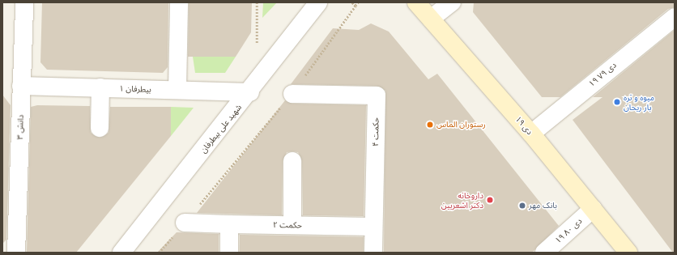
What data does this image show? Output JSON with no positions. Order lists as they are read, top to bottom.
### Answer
{
  "streets": {
    "main road": ["۱۹ دی"],
    "street": [
      "۱۹ دی ۷۹",
      "بیطرفان ۱",
      "دانش ۳",
      "شهید علی بیطرفان",
      "حکمت ۴",
      "حکمت ۲",
      "۱۹ دی ۸۰"
    ]
  },
  "crossings": [
    ["۱۹ دی ۷۹", "۱۹ دی"],
    ["بیطرفان ۱", "دانش ۳"],
    ["بیطرفان ۱", "شهید علی بیطرفان"],
    ["۱۹ دی", "۱۹ دی ۸۰"],
    ["حکمت ۴", "حکمت ۲"]
  ],
  "places": [
    "میوه و تره بار ریحان",
    "رستوران الماس",
    "داروخانه دکتر اشعریین",
    "بانک مهر"
  ]
}
